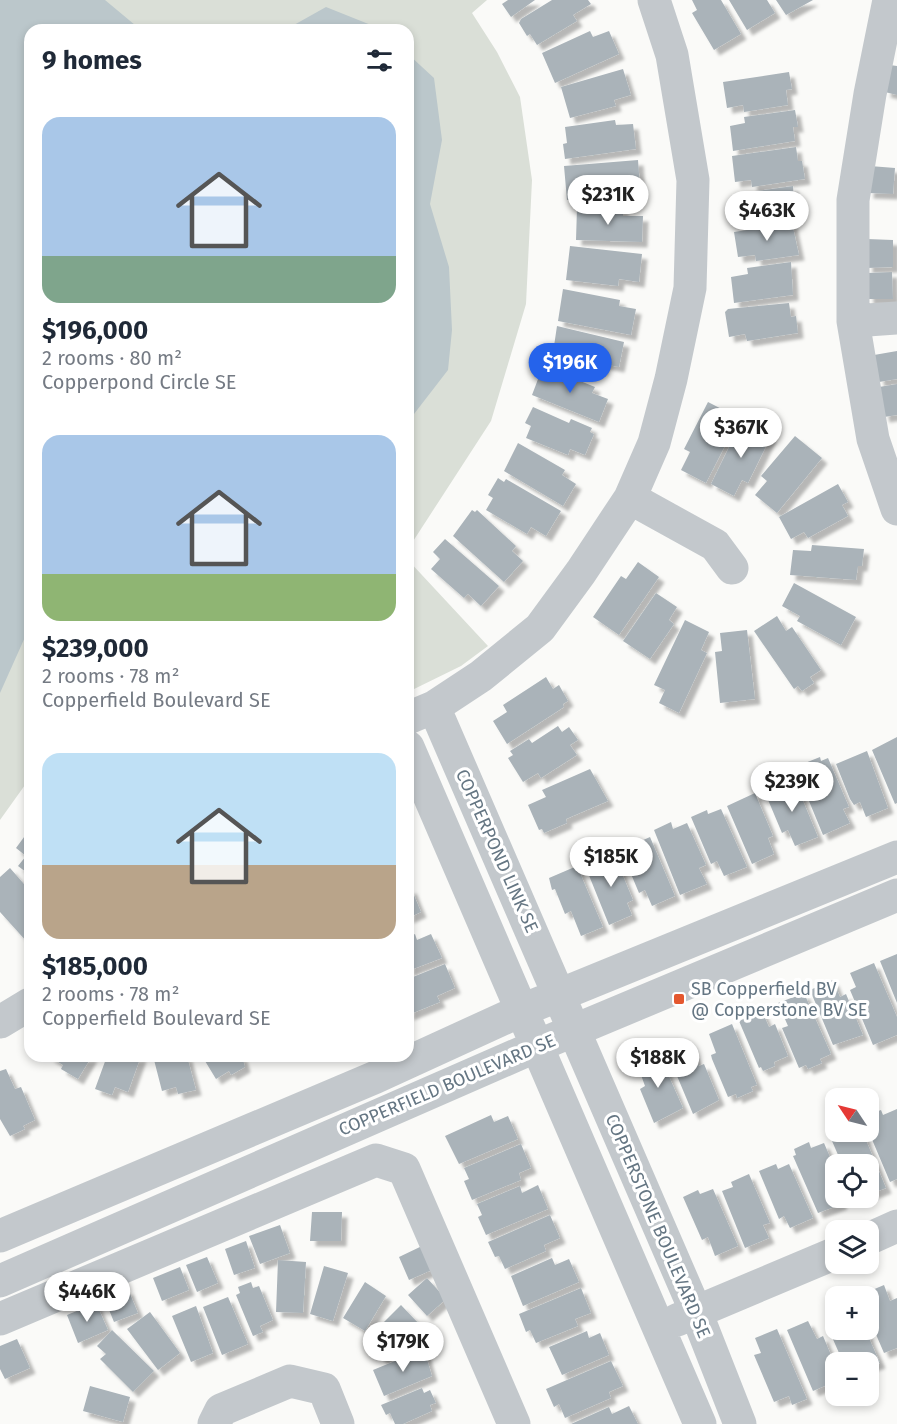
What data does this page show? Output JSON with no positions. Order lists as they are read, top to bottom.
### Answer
{
  "streets": {
    "street": ["COPPERPOND LINK SE", "COPPERFIELD BOULEVARD SE", "COPPERSTONE BOULEVARD SE"]
  },
  "crossings": [
    ["COPPERPOND LINK SE", "COPPERFIELD BOULEVARD SE"],
    ["COPPERPOND LINK SE", "COPPERSTONE BOULEVARD SE"],
    ["COPPERFIELD BOULEVARD SE", "COPPERSTONE BOULEVARD SE"]
  ],
  "places": {
    "transit": ["SB Copperfield BV @ Copperstone BV SE"]
  },
  "north": "top left",
  "page": {
    "heading": "9 homes",
    "list": [
      {
        "name": "$196,000",
        "note": "2 rooms · 80 m² · Copperpond Circle SE"
      },
      {
        "name": "$239,000",
        "note": "2 rooms · 78 m² · Copperfield Boulevard SE"
      },
      {
        "name": "$185,000",
        "note": "2 rooms · 78 m² · Copperfield Boulevard SE"
      }
    ],
    "price": [
      "$231K",
      "$463K",
      "$196K",
      "$367K",
      "$239K",
      "$185K",
      "$188K",
      "$446K",
      "$179K"
    ],
    "map_buttons": ["+", "−"]
  }
}
